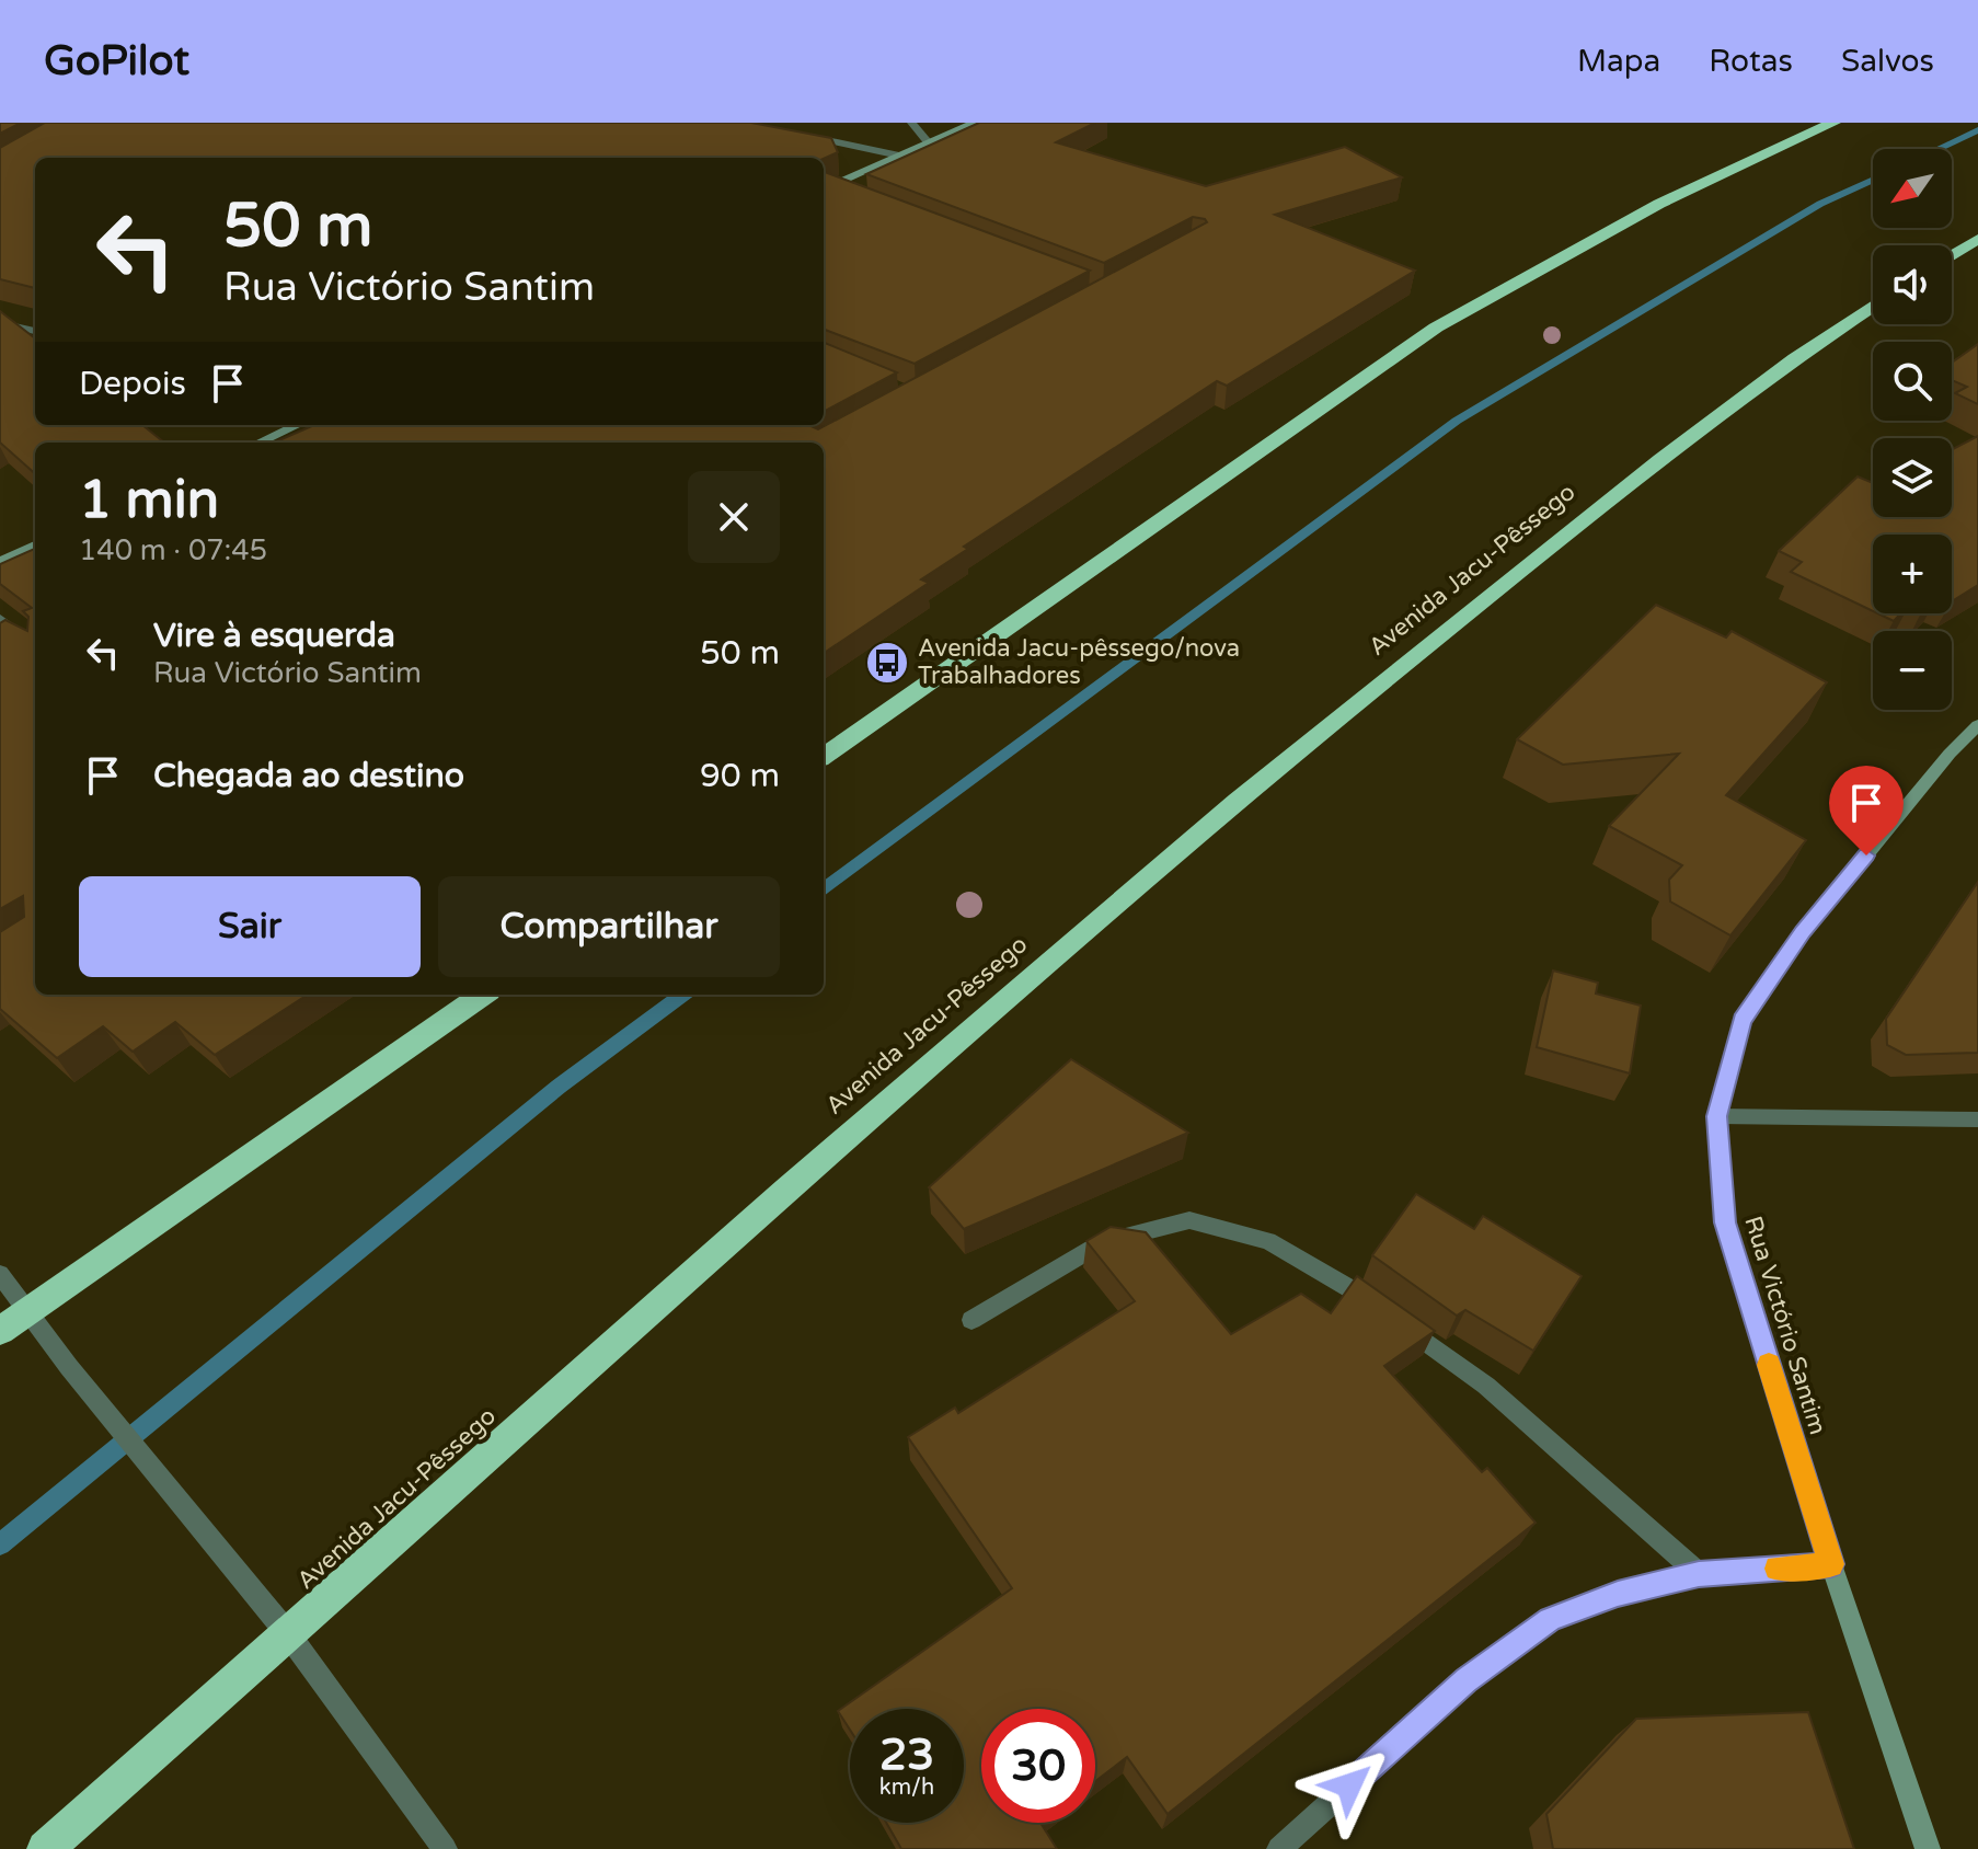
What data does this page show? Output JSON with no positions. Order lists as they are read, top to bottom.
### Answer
{
  "streets": {
    "highway": ["Avenida Jacu-Pêssego"],
    "street": ["Rua Victório Santim"]
  },
  "places": {
    "bus stop": ["Avenida Jacu-pêssego/nova Trabalhadores"]
  },
  "north": "bottom left",
  "page": {
    "header": "GoPilot",
    "nav": ["Mapa", "Rotas", "Salvos"],
    "map_buttons": ["+", "−"],
    "turn": ["50 m", "Rua Victório Santim"],
    "then": "Depois",
    "heading": ["1 min", "140 m · 07:45"],
    "list": [
      {
        "name": "Vire à esquerda",
        "note": "Rua Victório Santim",
        "value": "50 m"
      },
      {
        "name": "Chegada ao destino",
        "value": "90 m"
      }
    ],
    "buttons": ["Sair", "Compartilhar"],
    "speed": "23 km/h",
    "limit": "30"
  }
}
